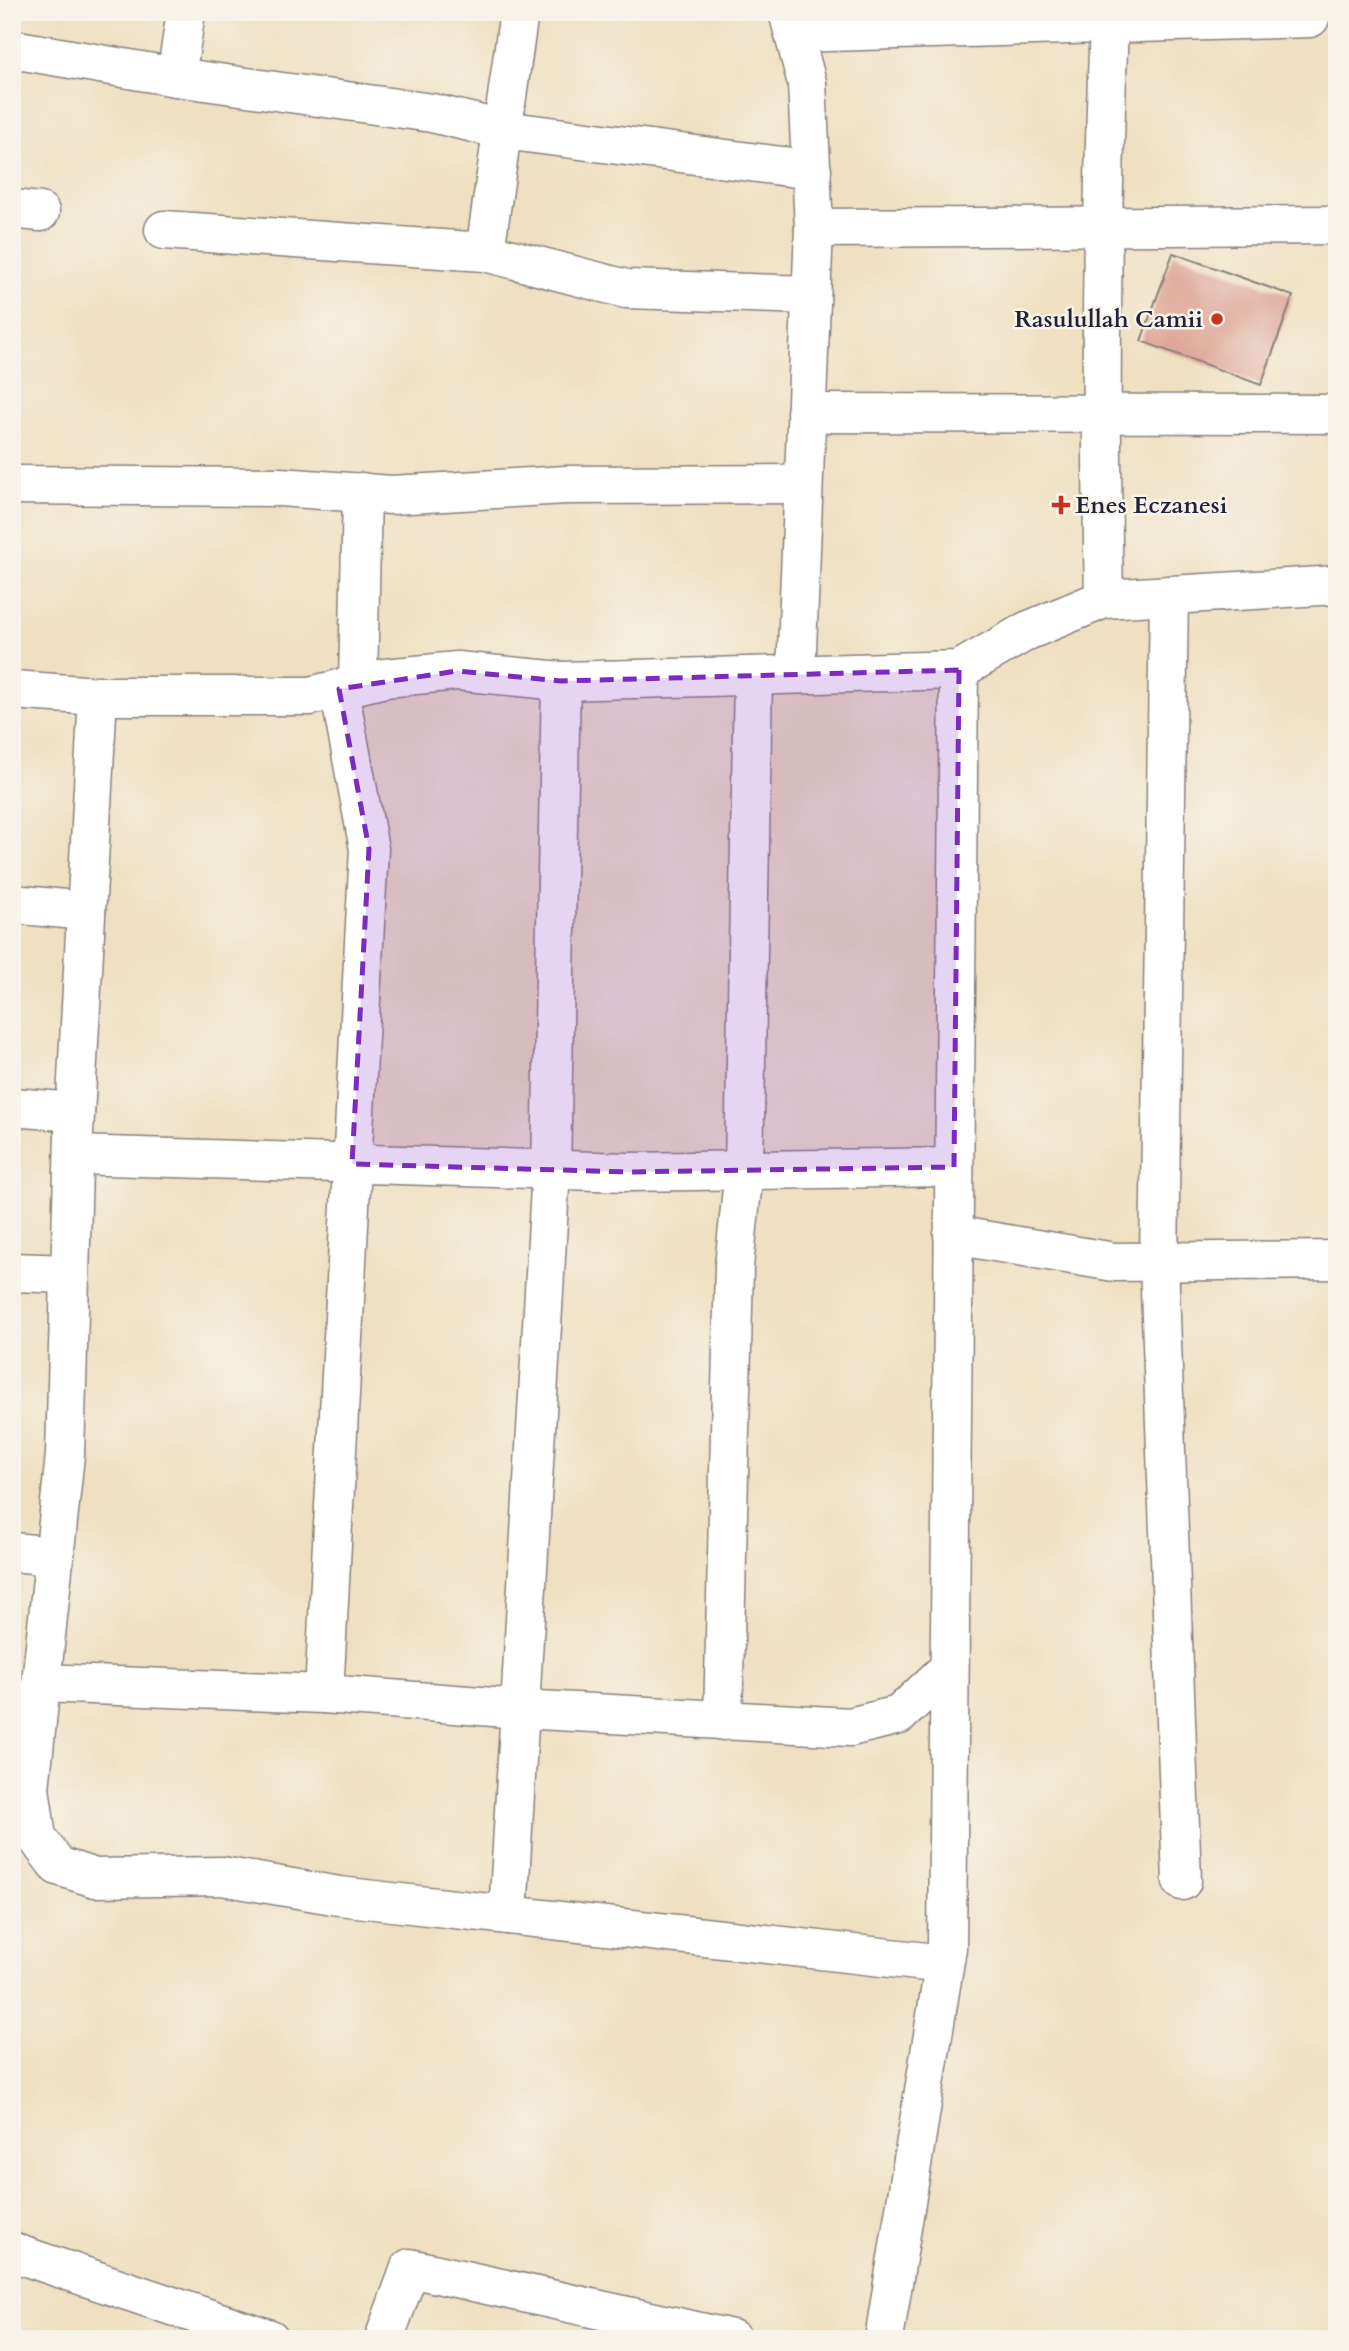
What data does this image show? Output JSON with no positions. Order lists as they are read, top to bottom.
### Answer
{
  "places": {
    "other": ["Rasulullah Camii"],
    "health": ["Enes Eczanesi"]
  }
}
